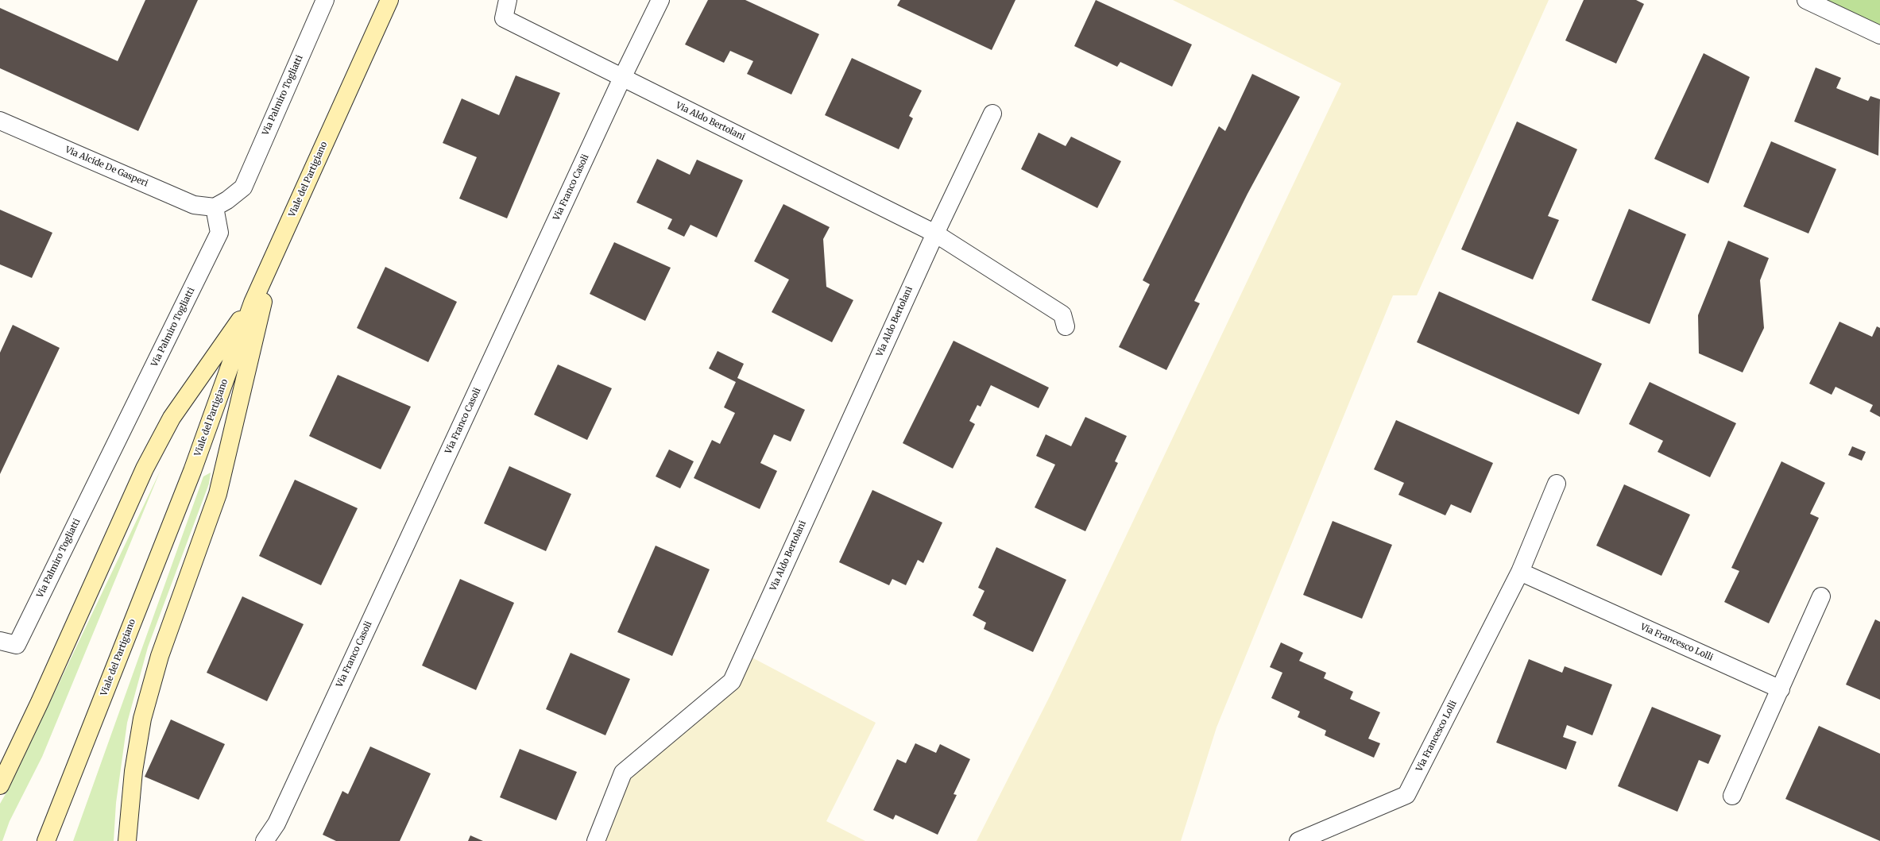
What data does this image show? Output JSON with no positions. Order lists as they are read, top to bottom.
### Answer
{
  "streets": {
    "main road": ["Viale del Partigiano"],
    "street": [
      "Via Palmiro Togliatti",
      "Via Aldo Bertolani",
      "Via Alcide De Gasperi",
      "Via Franco Casoli",
      "Via Francesco Lolli"
    ]
  },
  "crossings": [
    ["Via Palmiro Togliatti", "Via Alcide De Gasperi"],
    ["Via Aldo Bertolani", "Via Franco Casoli"]
  ]
}
